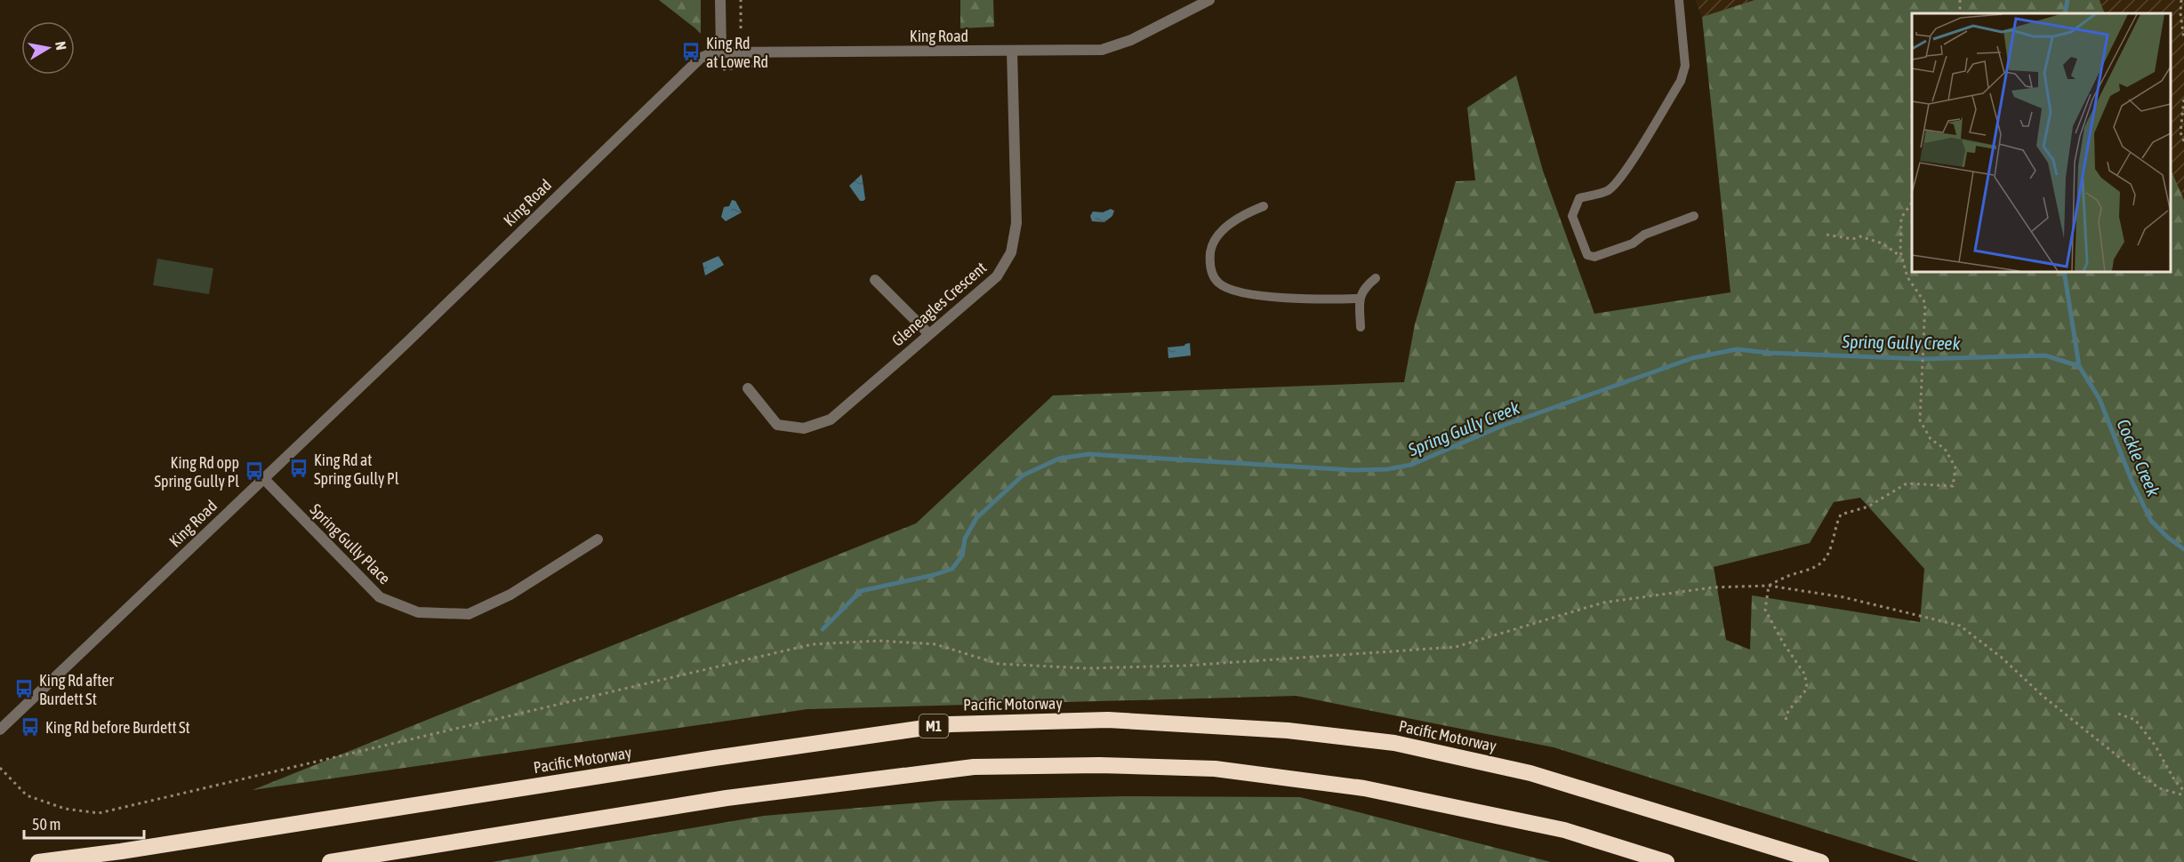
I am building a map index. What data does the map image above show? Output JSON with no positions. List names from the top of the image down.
{
  "streets": {
    "highway": ["Pacific Motorway", "M1"],
    "street": ["King Road", "Gleneagles Crescent", "Spring Gully Place"]
  },
  "crossings": [
    ["King Road", "Gleneagles Crescent"],
    ["King Road", "Spring Gully Place"]
  ],
  "water": ["Spring Gully Creek", "Cockle Creek"],
  "places": {
    "bus stop": [
      "King Rd at Lowe Rd",
      "King Rd at Spring Gully Pl",
      "King Rd opp Spring Gully Pl",
      "King Rd after Burdett St",
      "King Rd before Burdett St"
    ]
  },
  "scale_bar": "50 m",
  "north": "right"
}
